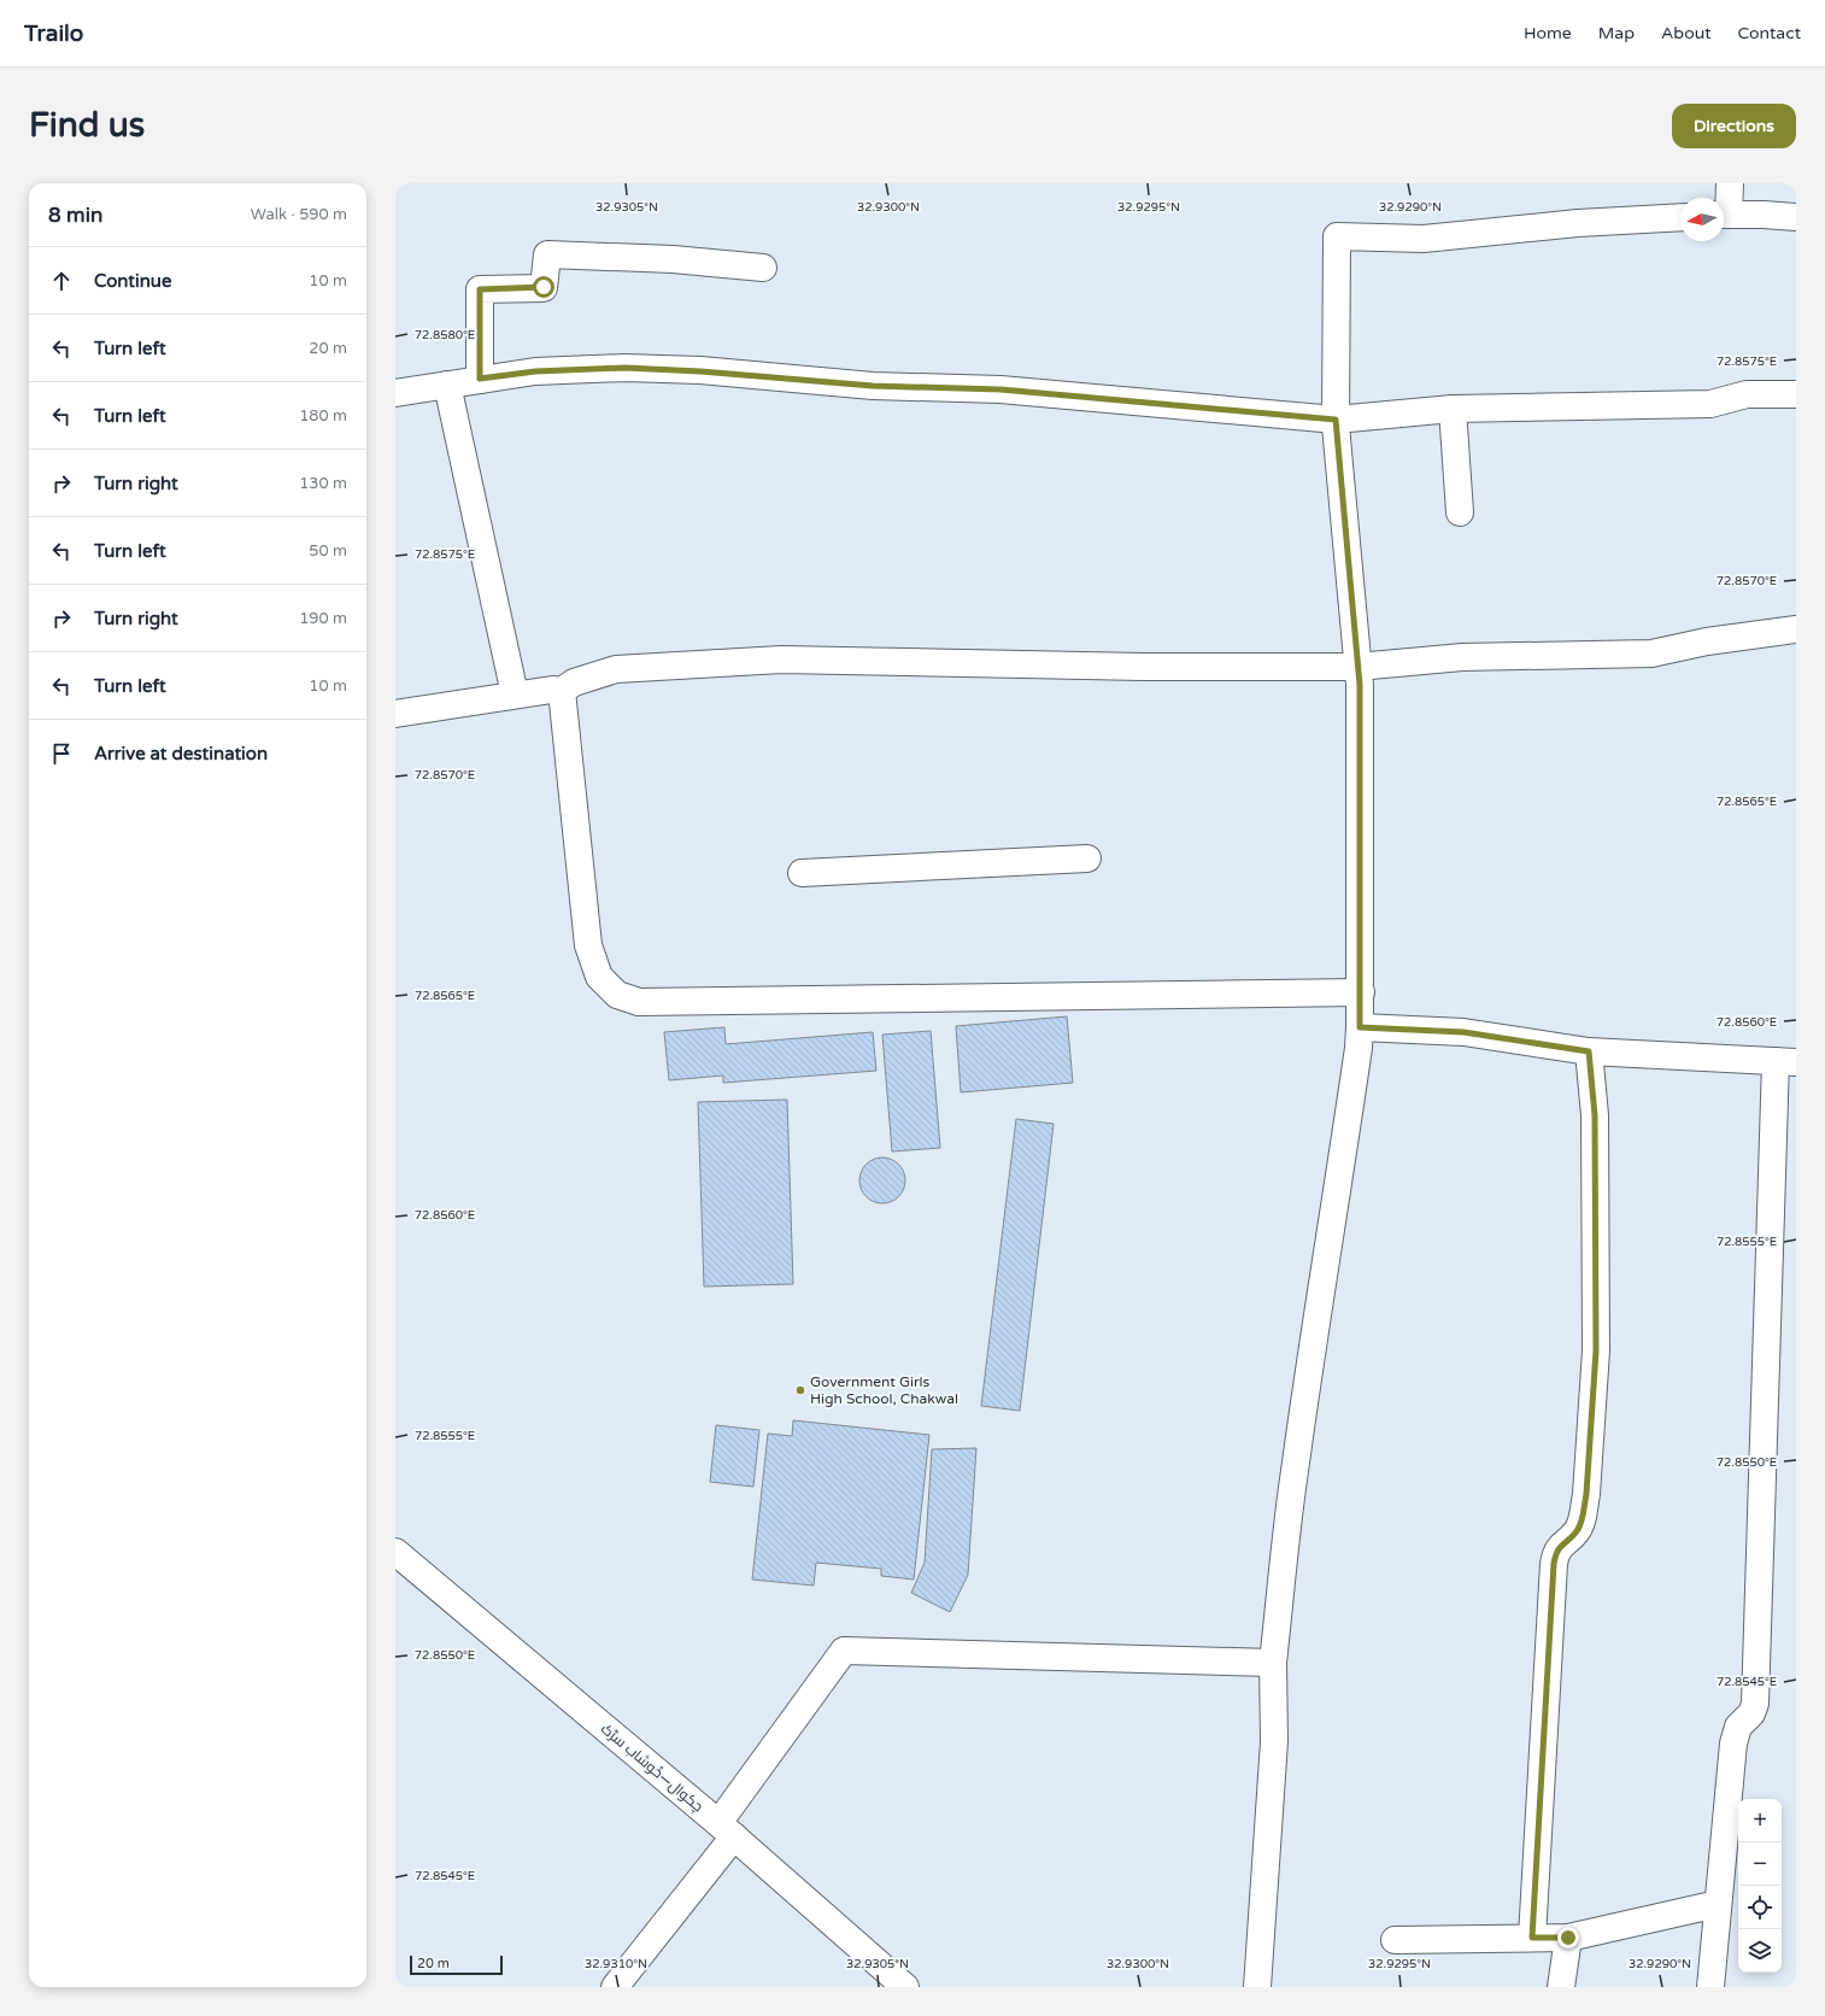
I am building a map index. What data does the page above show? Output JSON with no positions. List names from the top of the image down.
{
  "streets": {
    "main road": ["چکوال—خُوشاب سڑک"]
  },
  "places": ["Government Girls High School, Chakwal"],
  "scale_bar": "20 m",
  "north": "left",
  "page": {
    "header": "Trailo",
    "nav": [
      "Home",
      "Map",
      "About",
      "Contact"
    ],
    "buttons": "Directions",
    "title": "Find us",
    "heading": ["8 min", "Walk · 590 m"],
    "list": [
      ["Continue", "10 m"],
      ["Turn left", "20 m"],
      ["Turn left", "180 m"],
      ["Turn right", "130 m"],
      ["Turn left", "50 m"],
      ["Turn right", "190 m"],
      ["Turn left", "10 m"],
      "Arrive at destination"
    ],
    "map_buttons": ["+", "−"],
    "scale": "20 m"
  },
  "coordinates": [
    "32.9305°N",
    "32.9300°N",
    "32.9295°N",
    "32.9290°N",
    "72.8580°E",
    "72.8575°E",
    "72.8570°E",
    "72.8565°E",
    "72.8560°E",
    "72.8555°E",
    "72.8550°E",
    "72.8545°E",
    "32.9310°N"
  ]
}
